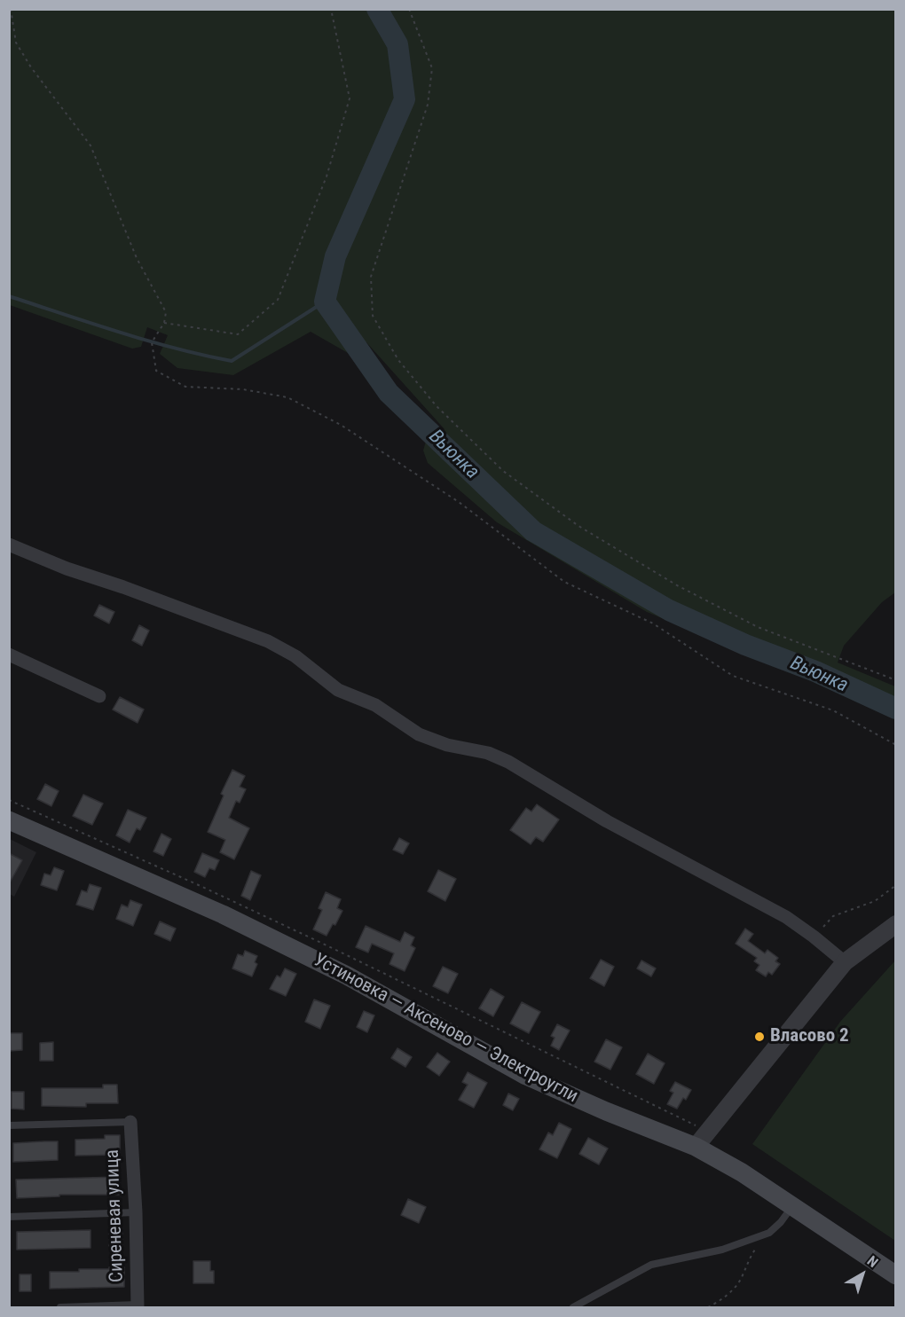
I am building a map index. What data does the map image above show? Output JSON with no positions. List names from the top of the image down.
{
  "streets": {
    "main road": ["Устиновка — Аксеново — Электроугли"],
    "street": ["Сиреневая улица"]
  },
  "water": ["Вьюнка"],
  "places": ["Власово 2"],
  "north": "top right"
}
